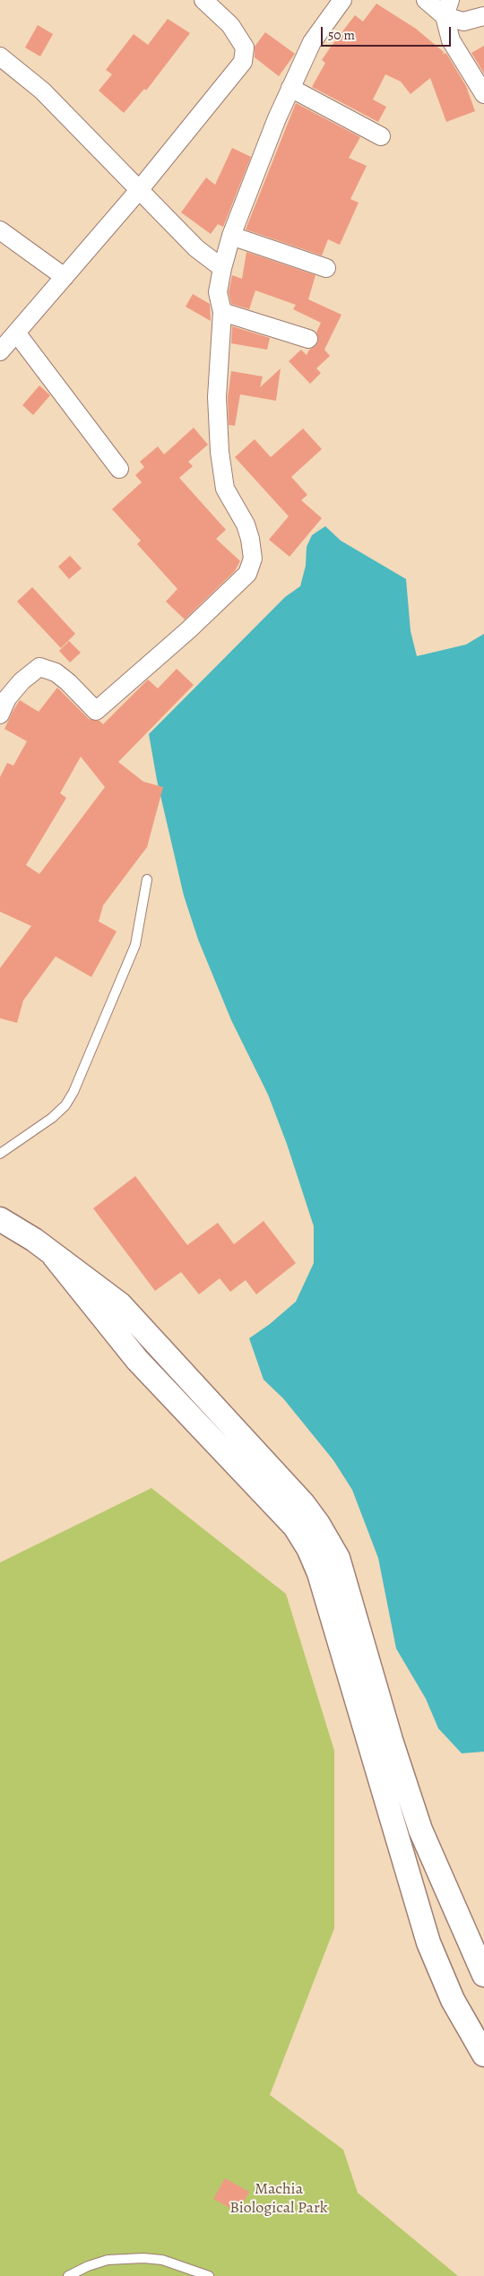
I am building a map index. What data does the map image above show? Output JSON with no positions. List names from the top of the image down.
{
  "parks": ["Machia Biological Park"],
  "scale_bar": "50 m"
}
